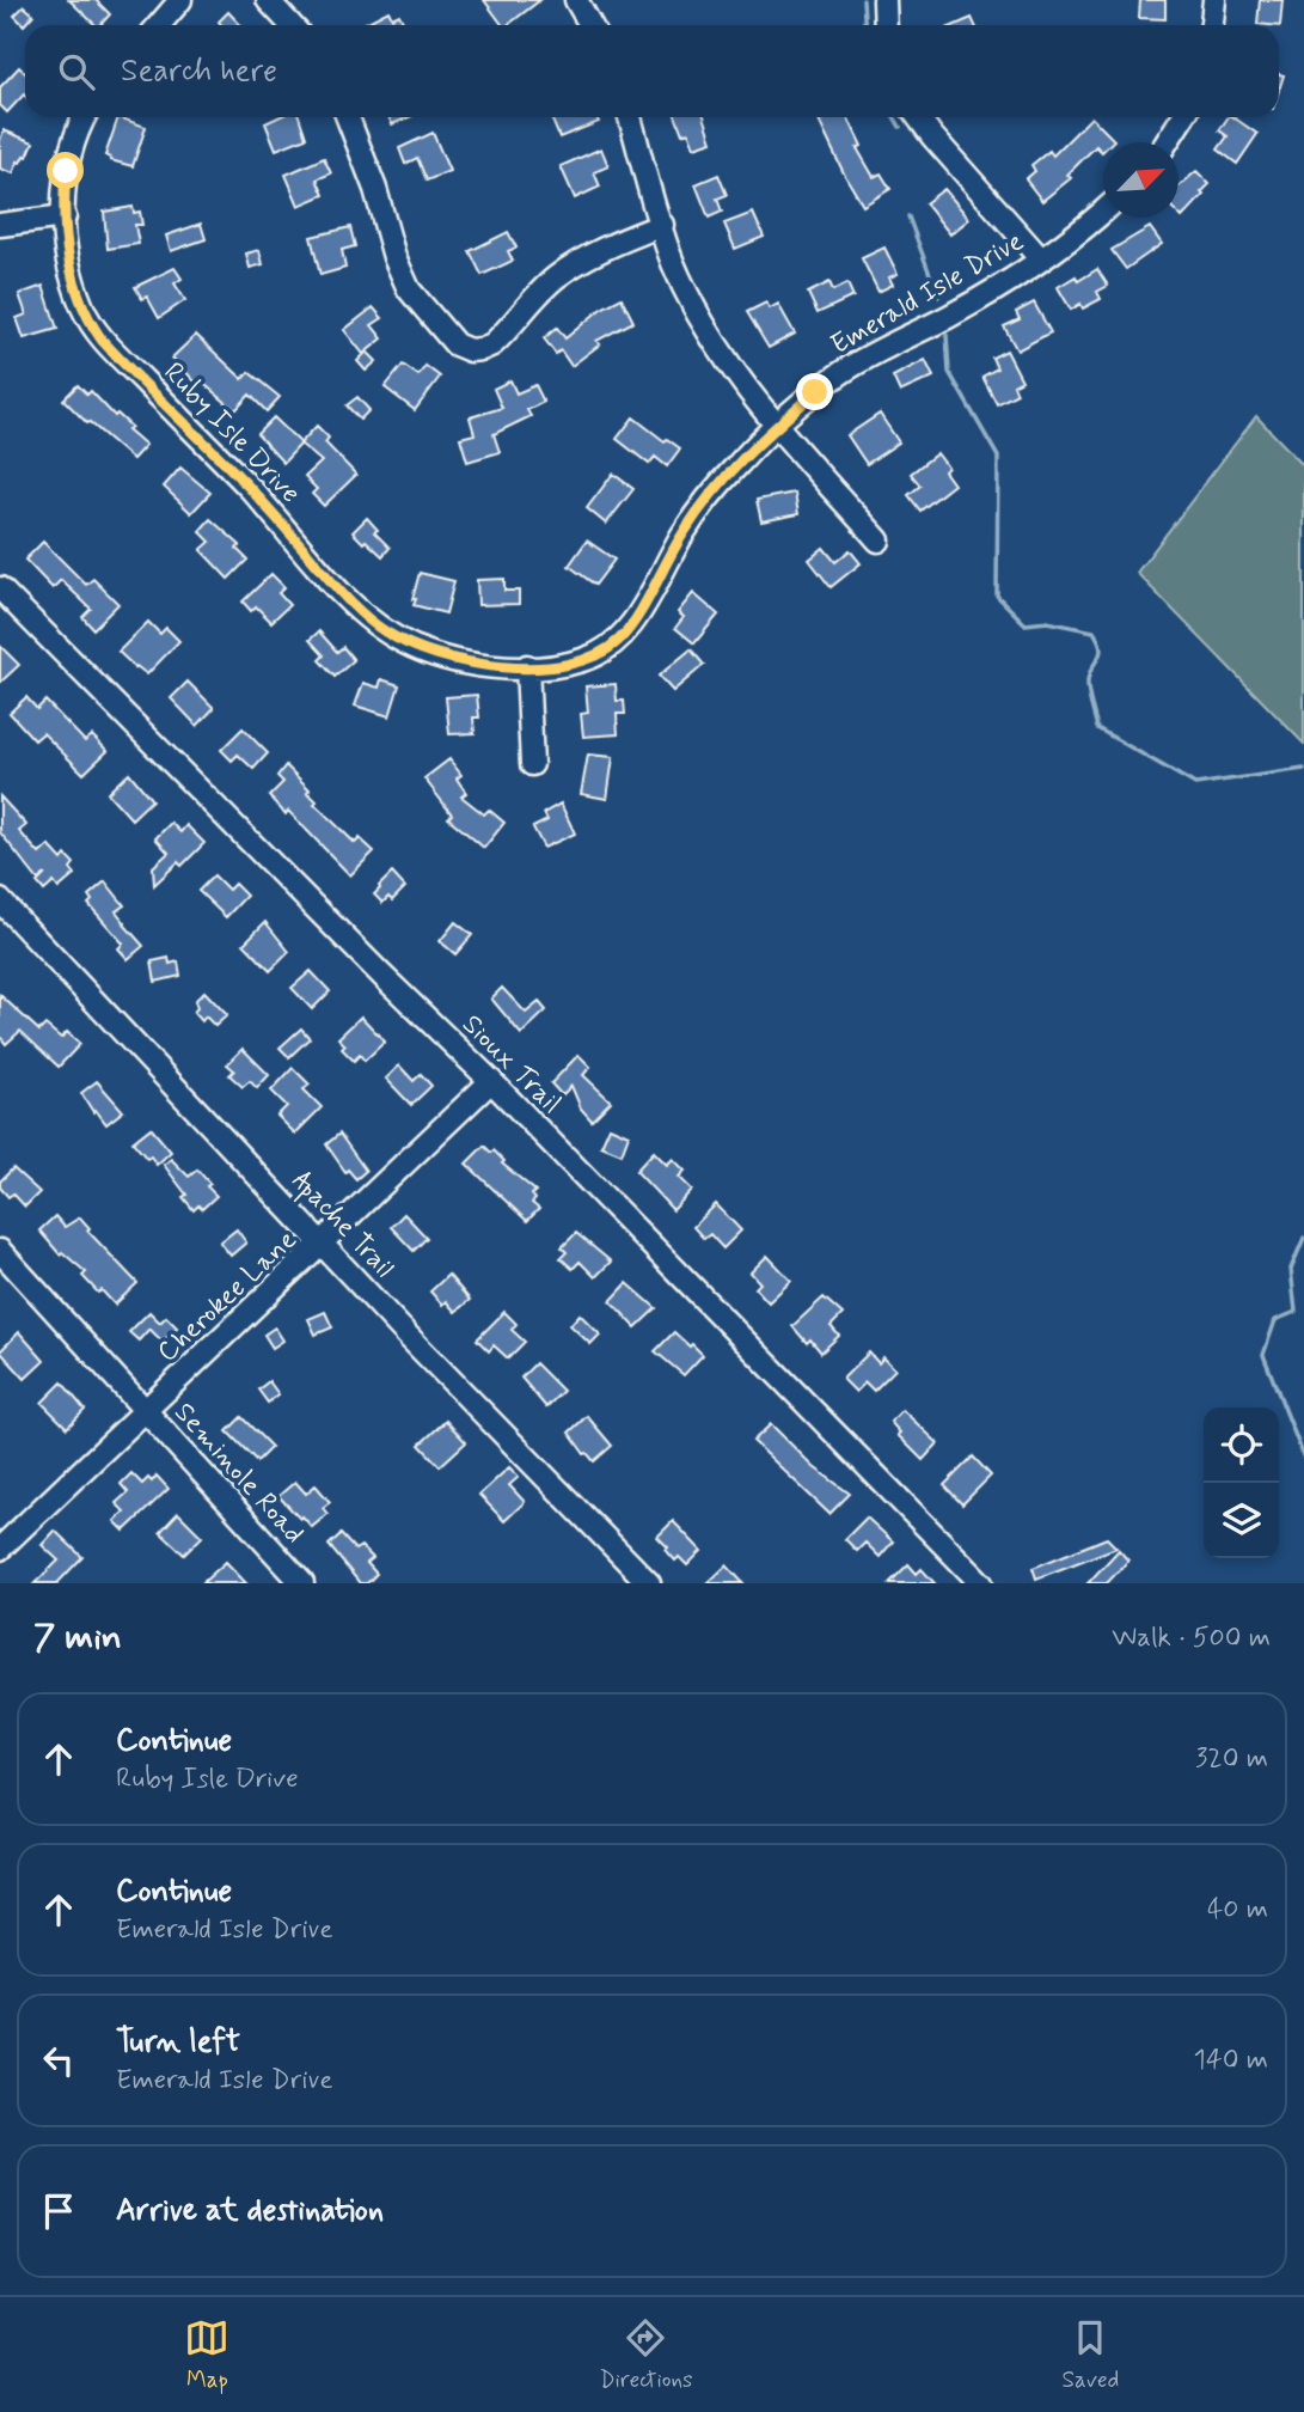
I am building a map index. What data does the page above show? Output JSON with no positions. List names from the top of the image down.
{
  "streets": {
    "street": [
      "Emerald Isle Drive",
      "Ruby Isle Drive",
      "Sioux Trail",
      "Apache Trail",
      "Cherokee Lane",
      "Seminole Road"
    ]
  },
  "crossings": [
    ["Emerald Isle Drive", "Ruby Isle Drive"],
    ["Sioux Trail", "Cherokee Lane"],
    ["Apache Trail", "Cherokee Lane"],
    ["Cherokee Lane", "Seminole Road"]
  ],
  "north": "top right",
  "page": {
    "search": "Search here",
    "heading": ["7 min", "Walk · 500 m"],
    "list": [
      ["Continue", "Ruby Isle Drive", "320 m"],
      ["Continue", "Emerald Isle Drive", "40 m"],
      ["Turn left", "Emerald Isle Drive", "140 m"],
      "Arrive at destination"
    ],
    "nav": ["Map", "Directions", "Saved"]
  }
}
